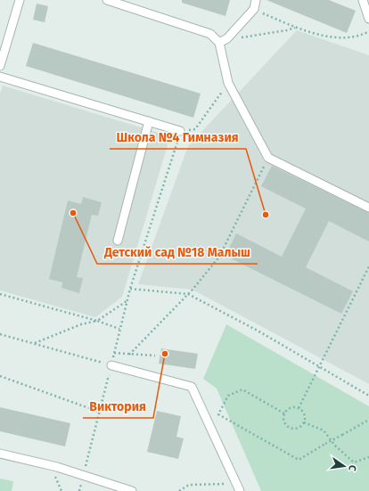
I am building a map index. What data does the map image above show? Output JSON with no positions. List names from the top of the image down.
{
  "places": ["Детский сад №18 Малыш", "Школа №4 Гимназия", "Виктория"],
  "north": "right"
}
